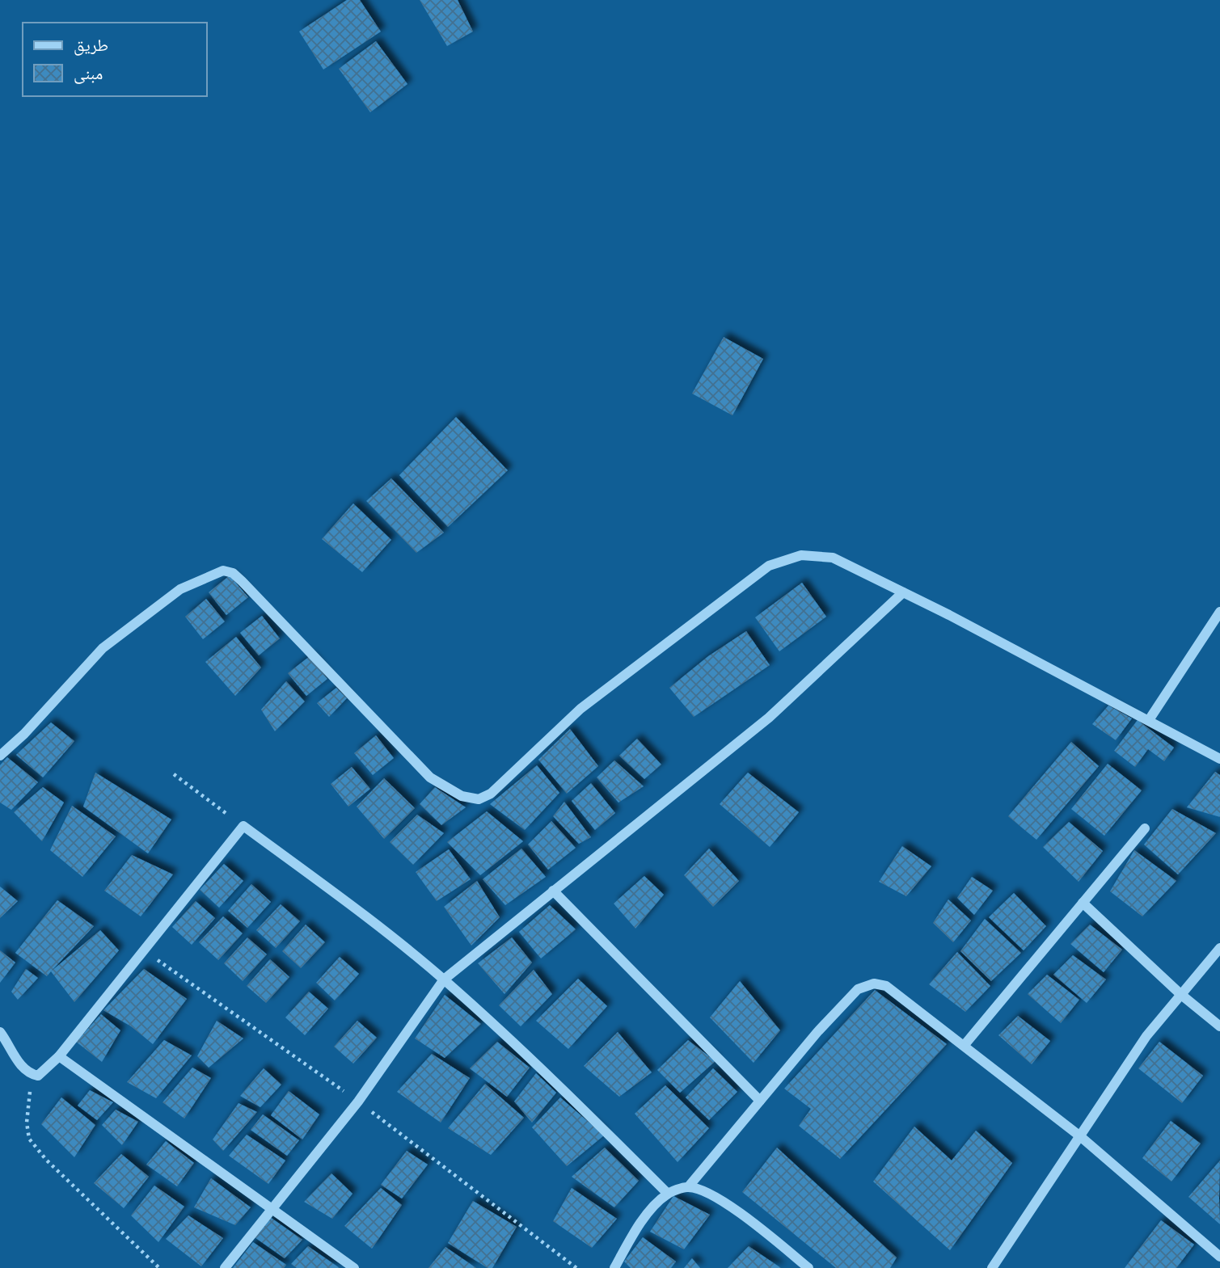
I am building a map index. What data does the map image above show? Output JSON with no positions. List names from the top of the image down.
{
  "legend": ["طريق", "مبنى"]
}
